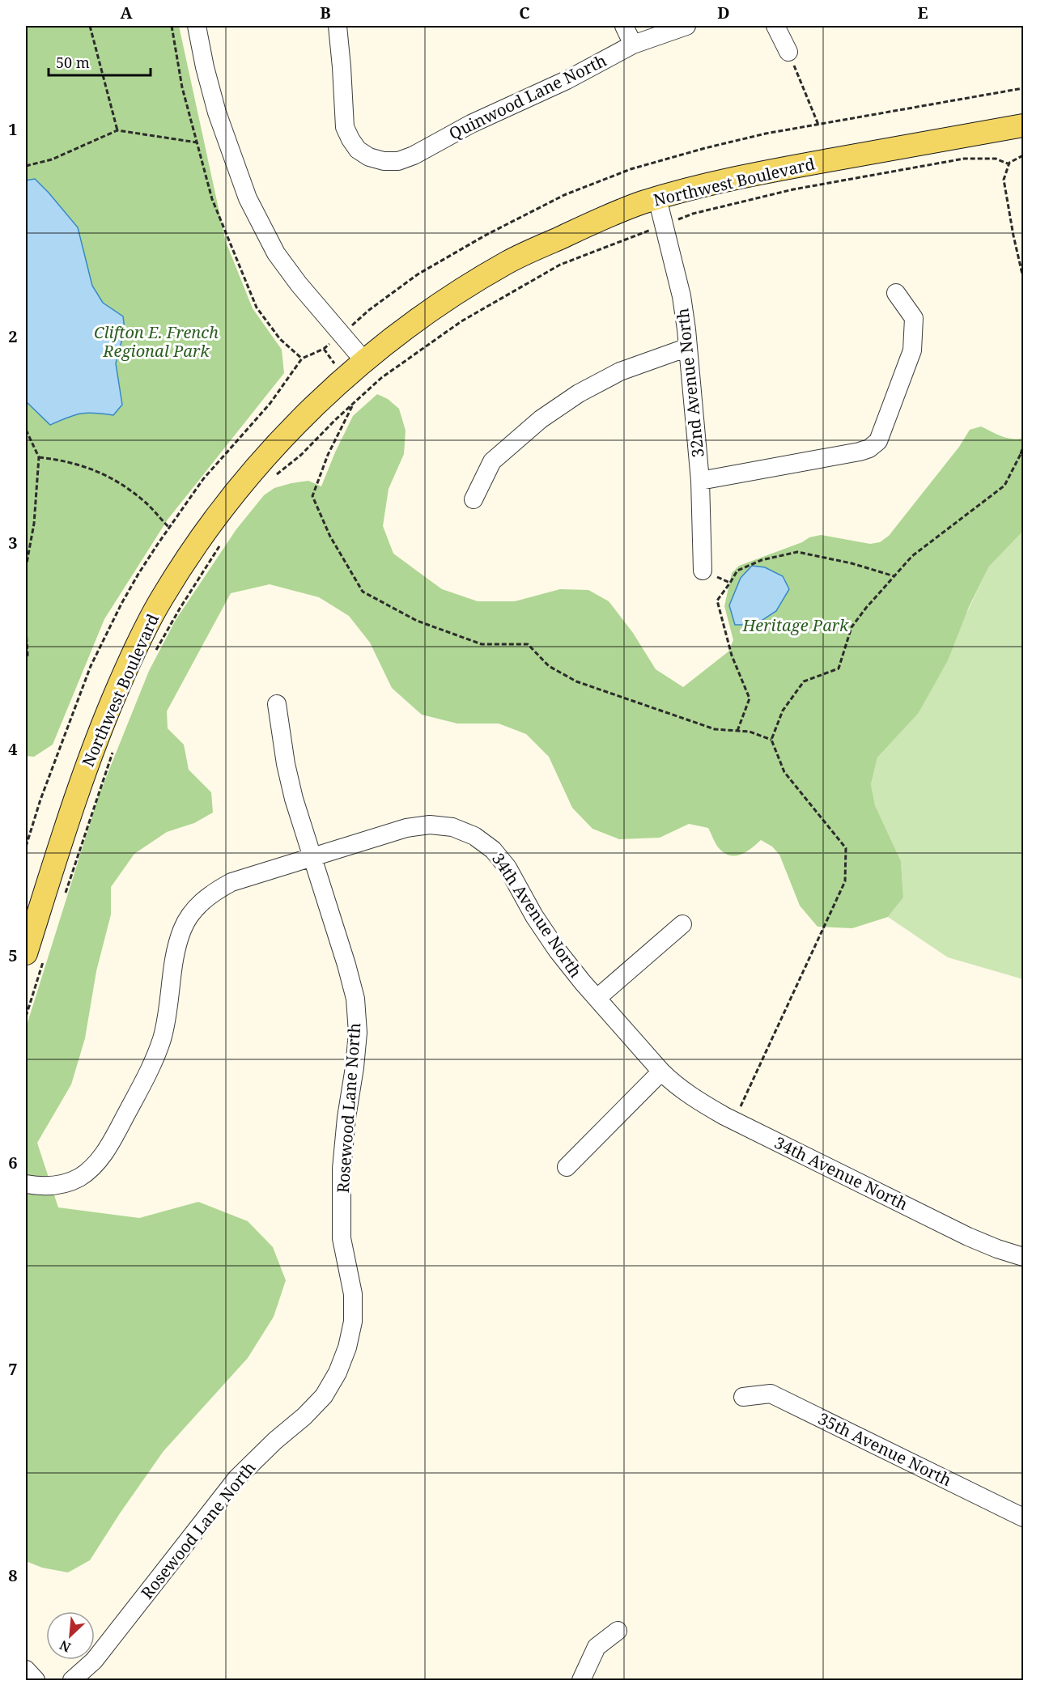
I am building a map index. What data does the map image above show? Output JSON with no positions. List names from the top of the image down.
{
  "streets": {
    "main road": ["Northwest Boulevard"],
    "street": [
      "Quinwood Lane North",
      "32nd Avenue North",
      "34th Avenue North",
      "Rosewood Lane North",
      "35th Avenue North"
    ]
  },
  "crossings": [
    ["Northwest Boulevard", "32nd Avenue North"],
    ["34th Avenue North", "Rosewood Lane North"]
  ],
  "parks": ["Clifton E. French Regional Park", "Heritage Park"],
  "scale_bar": "50 m",
  "north": "bottom left",
  "grid": {
    "columns": [
      "A",
      "B",
      "C",
      "D",
      "E"
    ],
    "rows": [
      "1",
      "2",
      "3",
      "4",
      "5",
      "6",
      "7",
      "8"
    ]
  }
}
